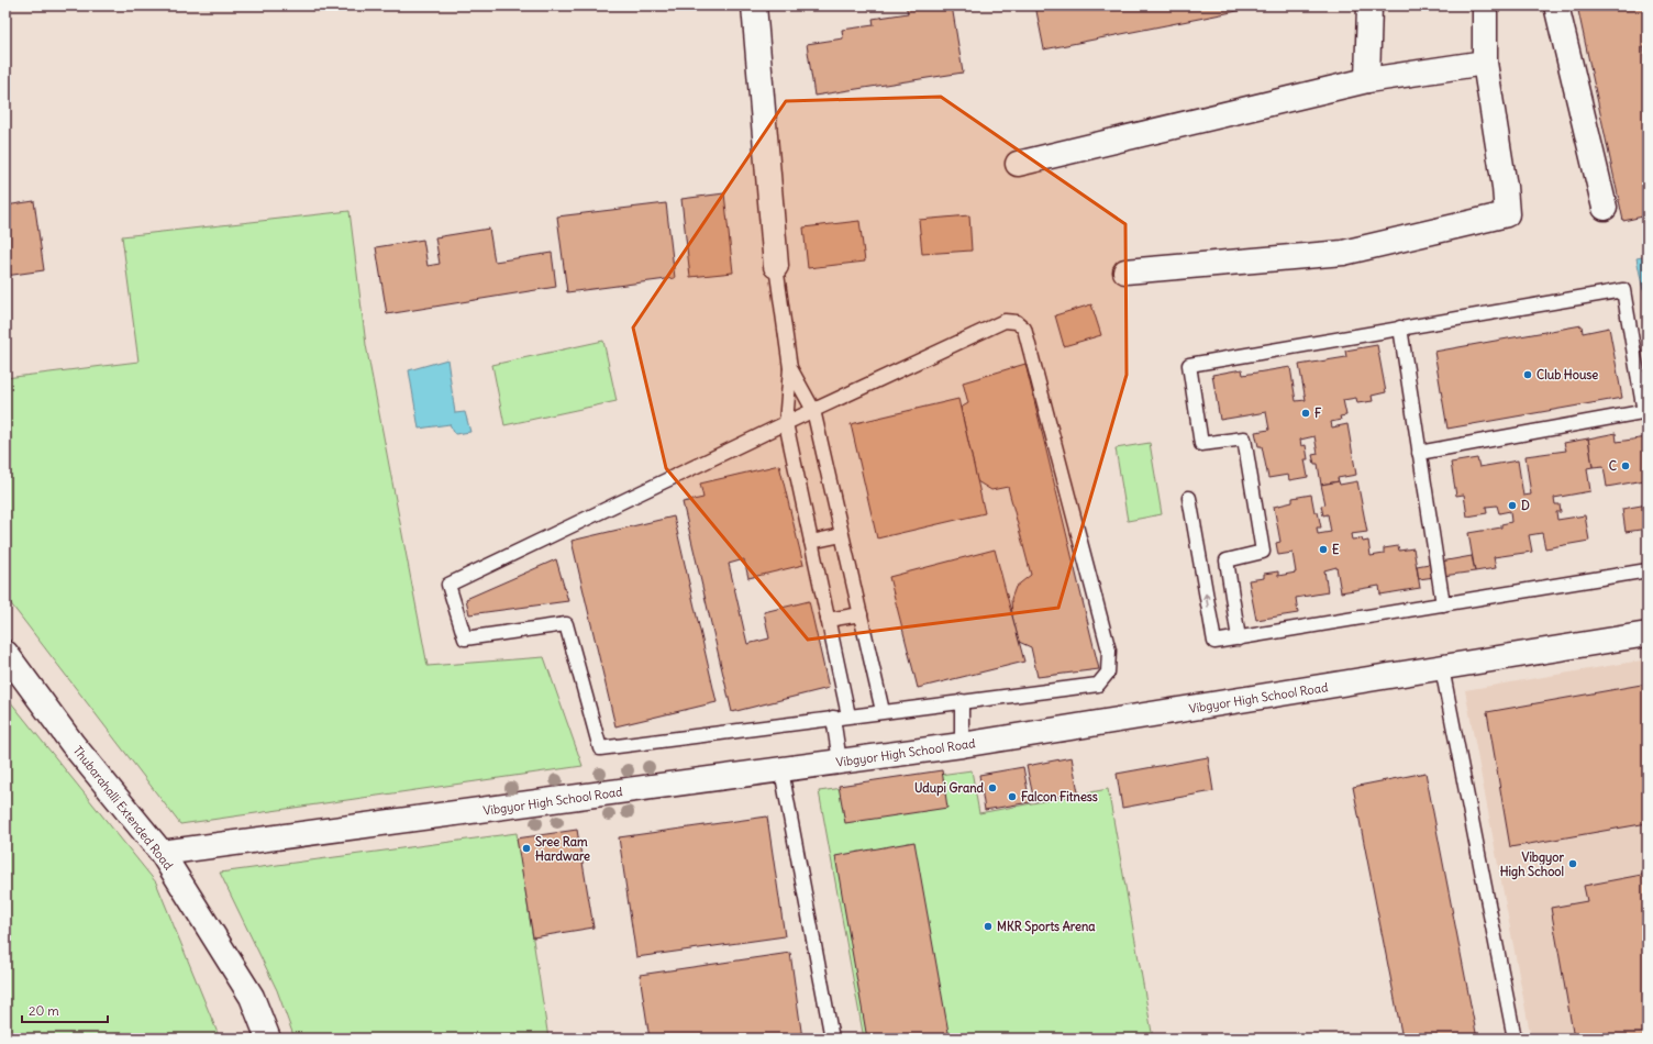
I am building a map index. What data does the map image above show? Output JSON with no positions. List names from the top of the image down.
{
  "streets": {
    "street": ["Vibgyor High School Road", "Thubarahalli Extended Road"]
  },
  "crossings": [
    ["Vibgyor High School Road", "Thubarahalli Extended Road"]
  ],
  "places": [
    "Club House",
    "F",
    "C",
    "D",
    "E",
    "Udupi Grand",
    "Falcon Fitness",
    "Sree Ram Hardware",
    "Vibgyor High School",
    "MKR Sports Arena"
  ],
  "scale_bar": "20 m"
}
